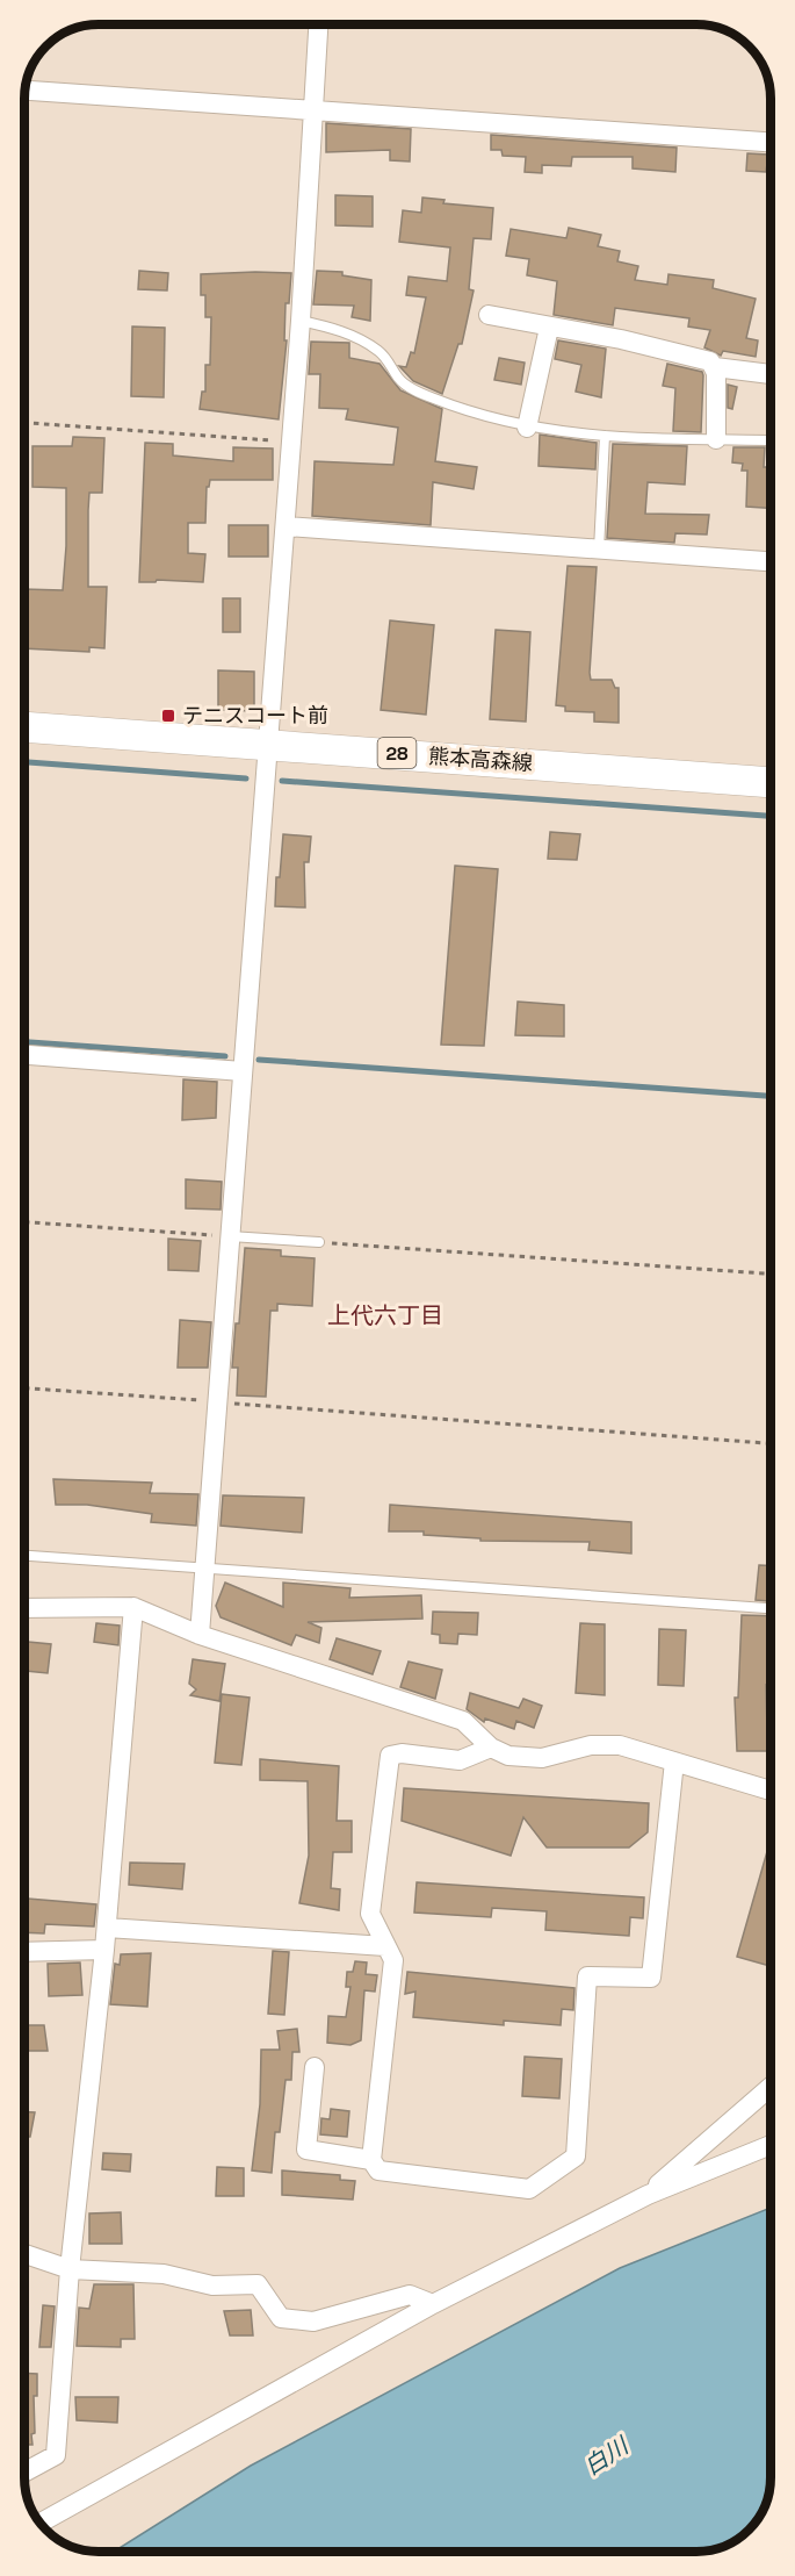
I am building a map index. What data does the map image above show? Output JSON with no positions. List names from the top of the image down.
{
  "streets": {
    "main road": ["28", "熊本高森線"]
  },
  "districts": ["上代六丁目"],
  "water": ["白川"],
  "places": {
    "transit": ["テニスコート前"]
  }
}
